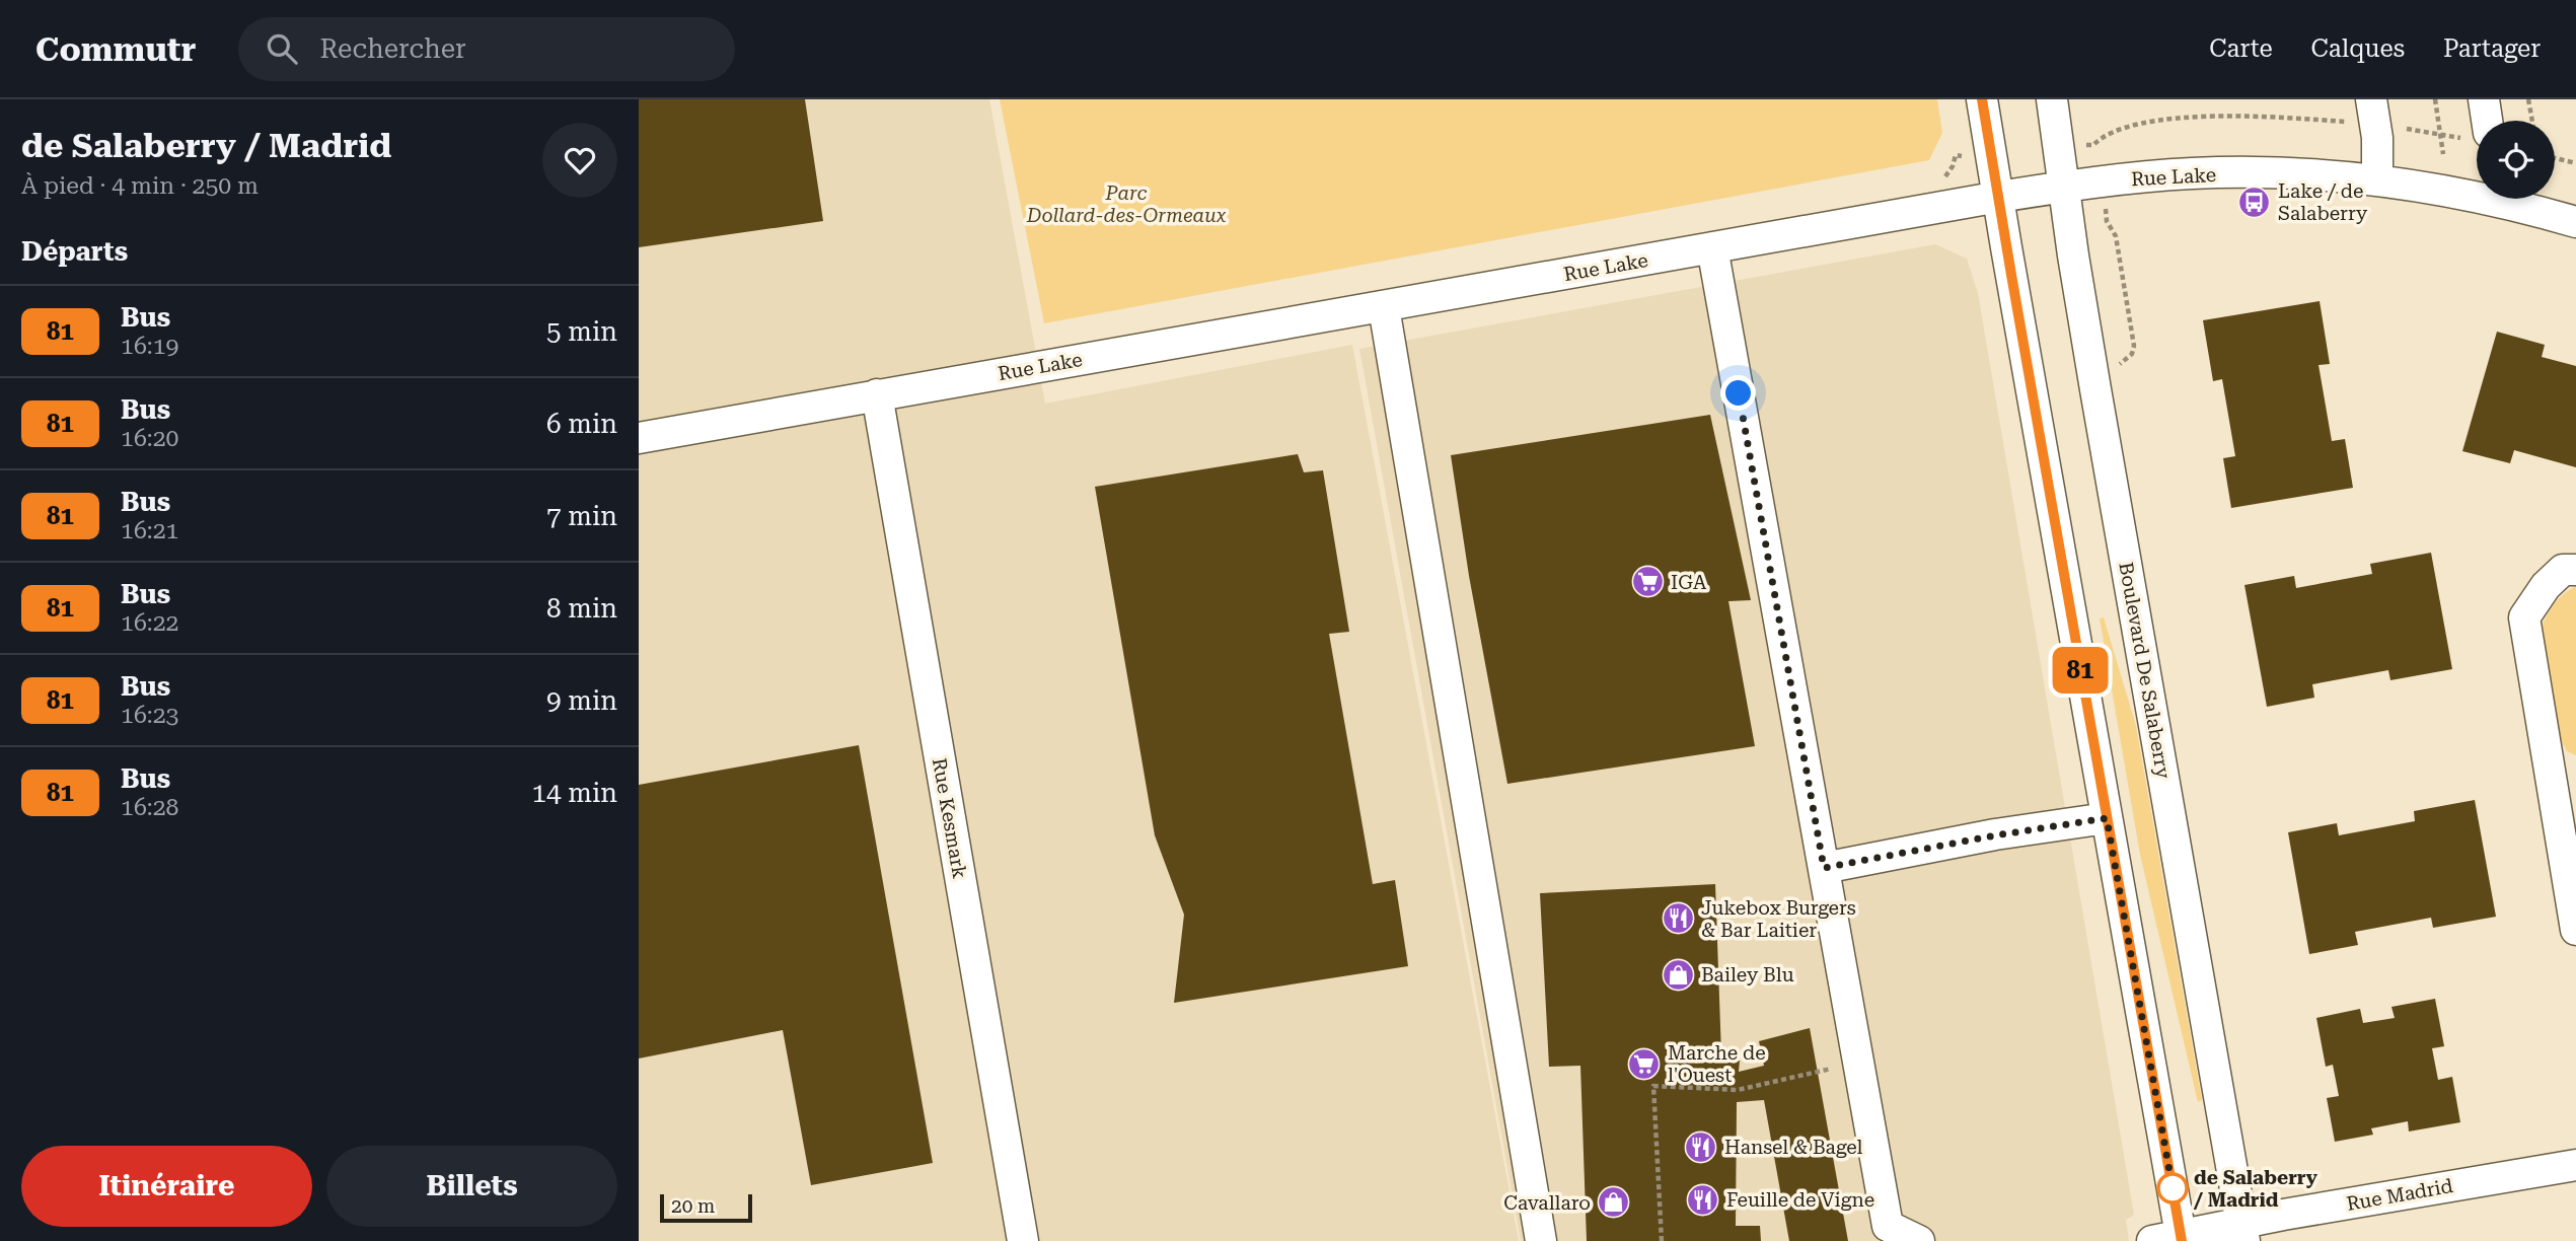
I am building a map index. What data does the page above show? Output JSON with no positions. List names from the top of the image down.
{
  "streets": {
    "street": [
      "Rue Lake",
      "Boulevard De Salaberry",
      "Rue Kesmark",
      "Rue Madrid"
    ]
  },
  "crossings": [
    ["Rue Lake", "Boulevard De Salaberry"],
    ["Rue Lake", "Rue Kesmark"],
    ["Boulevard De Salaberry", "Rue Madrid"]
  ],
  "parks": ["Parc Dollard-des-Ormeaux"],
  "places": {
    "bus stop": ["Lake / de Salaberry"],
    "supermarket": ["IGA", "Marche de l'Ouest"],
    "restaurant": ["Jukebox Burgers & Bar Laitier", "Hansel & Bagel", "Feuille de Vigne"],
    "shop": ["Bailey Blu", "Cavallaro"],
    "other": ["de Salaberry / Madrid"]
  },
  "lines": ["bus line 81"],
  "scale_bar": "20 m",
  "page": {
    "header": "Commutr",
    "search": "Rechercher",
    "nav": ["Carte", "Calques", "Partager"],
    "heading": [
      ["de Salaberry / Madrid", "À pied · 4 min · 250 m"],
      "Départs"
    ],
    "on_map": "81",
    "list": [
      {
        "mark": "81",
        "name": "Bus",
        "note": "16:19",
        "value": "5 min"
      },
      {
        "mark": "81",
        "name": "Bus",
        "note": "16:20",
        "value": "6 min"
      },
      {
        "mark": "81",
        "name": "Bus",
        "note": "16:21",
        "value": "7 min"
      },
      {
        "mark": "81",
        "name": "Bus",
        "note": "16:22",
        "value": "8 min"
      },
      {
        "mark": "81",
        "name": "Bus",
        "note": "16:23",
        "value": "9 min"
      },
      {
        "mark": "81",
        "name": "Bus",
        "note": "16:28",
        "value": "14 min"
      }
    ],
    "buttons": ["Itinéraire", "Billets"],
    "scale": "20 m"
  }
}
